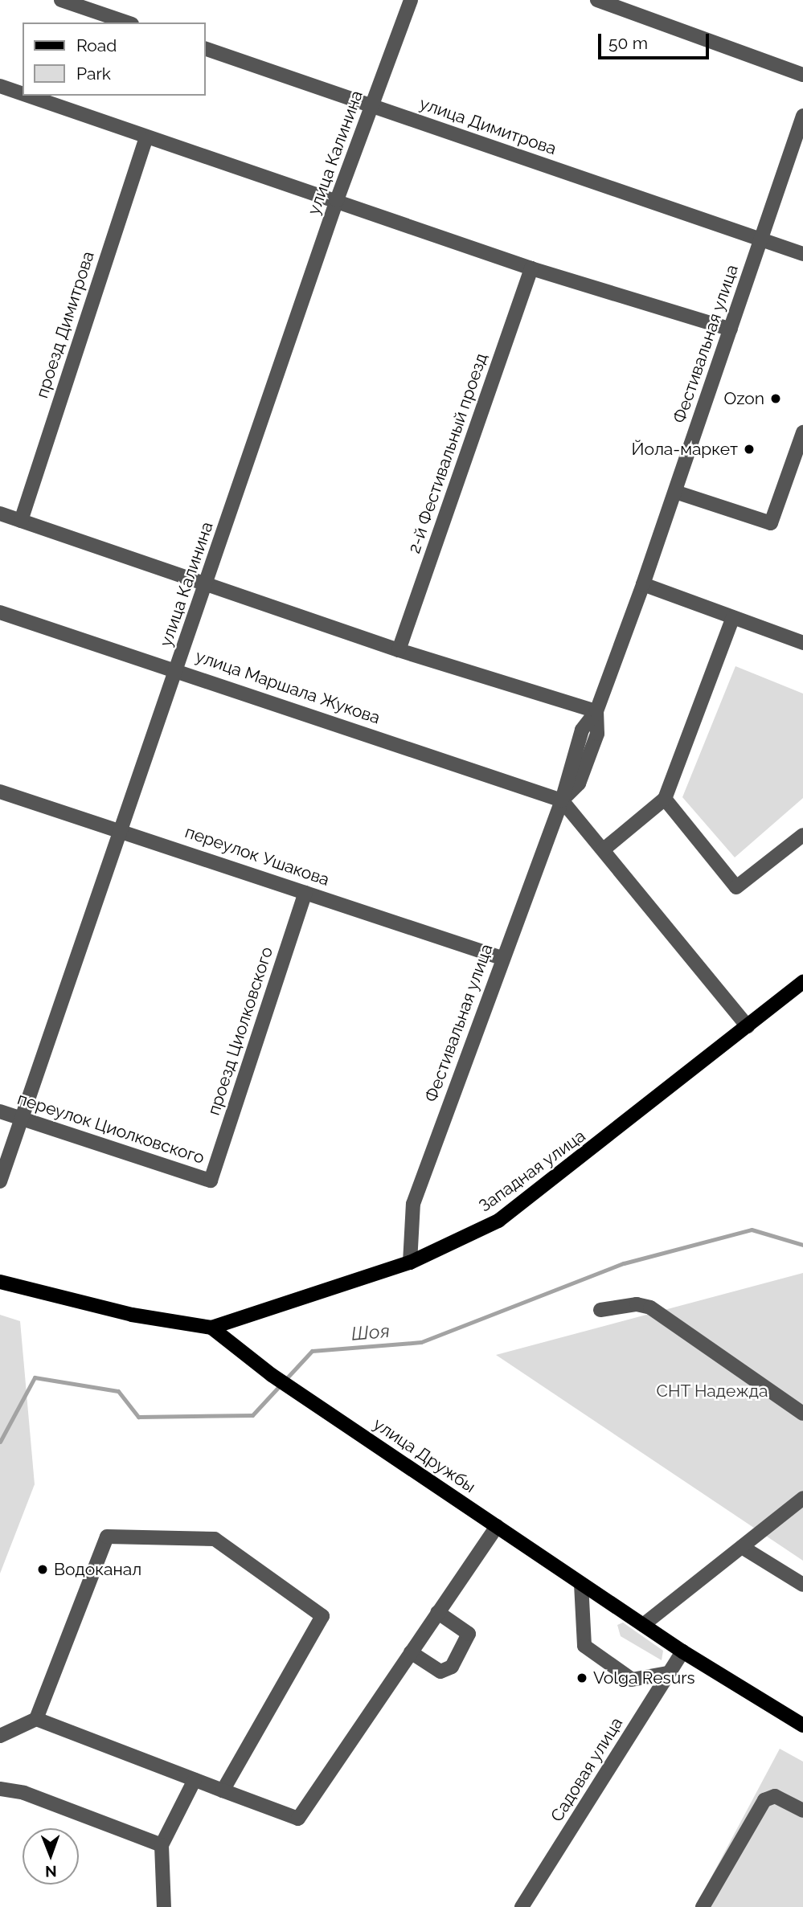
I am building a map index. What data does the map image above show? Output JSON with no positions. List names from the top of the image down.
{
  "streets": {
    "main road": ["Западная улица", "улица Дружбы"],
    "street": [
      "улица Димитрова",
      "улица Калинина",
      "проезд Димитрова",
      "Фестивальная улица",
      "2-й Фестивальный проезд",
      "улица Маршала Жукова",
      "переулок Ушакова",
      "проезд Циолковского",
      "переулок Циолковского",
      "Садовая улица"
    ]
  },
  "crossings": [
    ["улица Димитрова", "улица Калинина"],
    ["улица Димитрова", "Фестивальная улица"],
    ["улица Калинина", "улица Маршала Жукова"],
    ["улица Калинина", "переулок Ушакова"],
    ["улица Калинина", "переулок Циолковского"],
    ["Фестивальная улица", "улица Маршала Жукова"],
    ["Фестивальная улица", "переулок Ушакова"],
    ["Фестивальная улица", "Западная улица"],
    ["переулок Ушакова", "проезд Циолковского"],
    ["проезд Циолковского", "переулок Циолковского"],
    ["Западная улица", "улица Дружбы"],
    ["улица Дружбы", "Садовая улица"]
  ],
  "water": ["Шоя"],
  "parks": ["СНТ Надежда"],
  "places": [
    "Ozon",
    "Йола-маркет",
    "Водоканал",
    "Volga Resurs"
  ],
  "legend": ["Road", "Park"],
  "scale_bar": "50 m",
  "north": "bottom"
}
